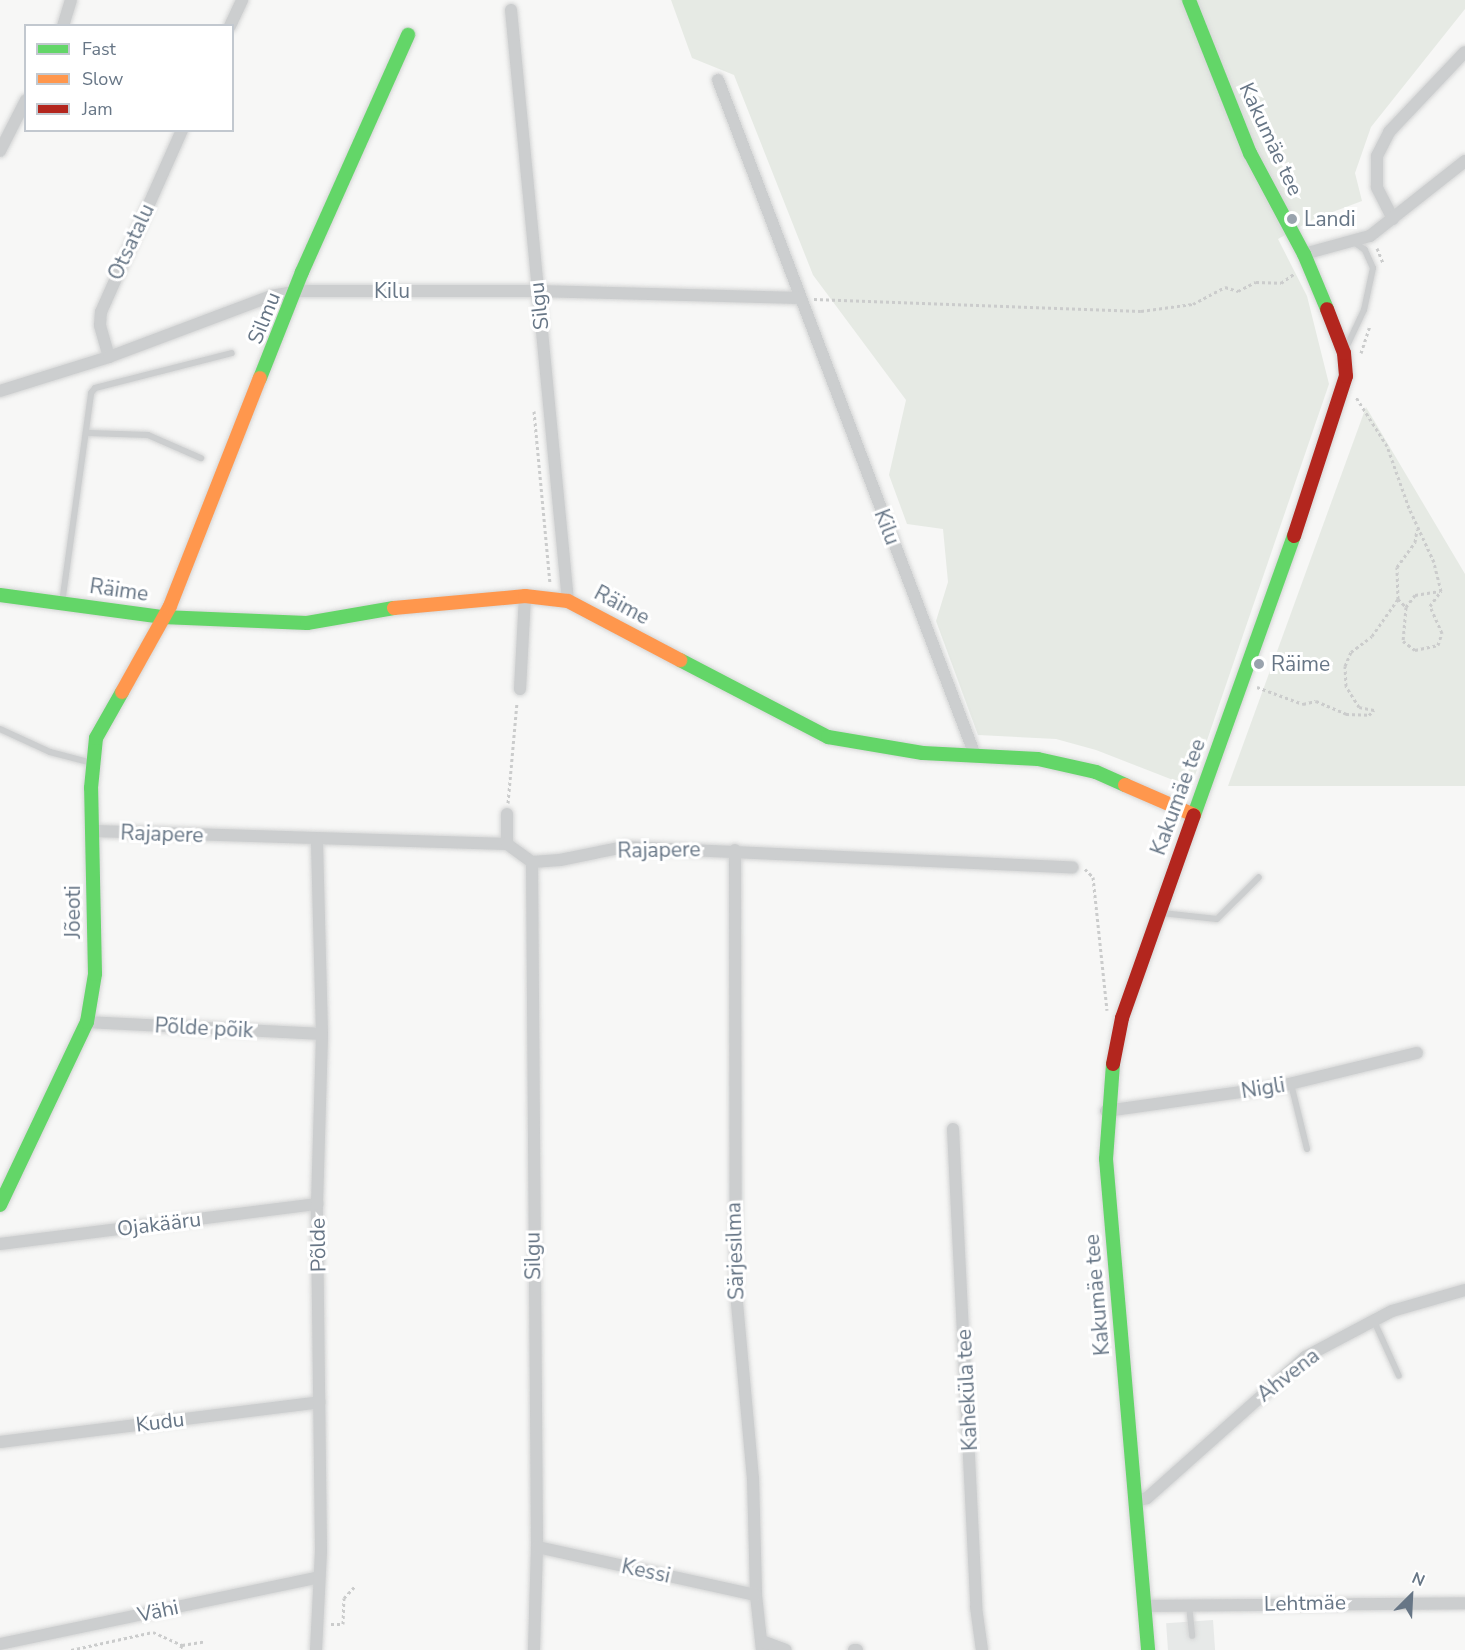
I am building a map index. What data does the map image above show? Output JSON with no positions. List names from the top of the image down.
{
  "streets": {
    "street": [
      "Kakumäe tee",
      "Otsatalu",
      "Kilu",
      "Silgu",
      "Silmu",
      "Räime",
      "Rajapere",
      "Jõeoti",
      "Põlde põik",
      "Nigli",
      "Ojakääru",
      "Põlde",
      "Särjesilma",
      "Ahvena",
      "Kaheküla tee",
      "Kudu",
      "Kessi",
      "Lehtmäe",
      "Vähi"
    ]
  },
  "crossings": [
    ["Kakumäe tee", "Räime"],
    ["Kakumäe tee", "Nigli"],
    ["Kakumäe tee", "Ahvena"],
    ["Kakumäe tee", "Lehtmäe"],
    ["Otsatalu", "Kilu"],
    ["Kilu", "Silgu"],
    ["Kilu", "Silmu"],
    ["Kilu", "Räime"],
    ["Silgu", "Räime"],
    ["Silgu", "Rajapere"],
    ["Silgu", "Kessi"],
    ["Silmu", "Räime"],
    ["Silmu", "Jõeoti"],
    ["Räime", "Jõeoti"],
    ["Rajapere", "Jõeoti"],
    ["Rajapere", "Põlde"],
    ["Rajapere", "Särjesilma"],
    ["Jõeoti", "Põlde põik"],
    ["Põlde põik", "Põlde"],
    ["Ojakääru", "Põlde"],
    ["Põlde", "Kudu"],
    ["Põlde", "Vähi"],
    ["Särjesilma", "Kessi"]
  ],
  "places": ["Landi", "Räime"],
  "legend": ["Fast", "Slow", "Jam"],
  "north": "top right"
}
